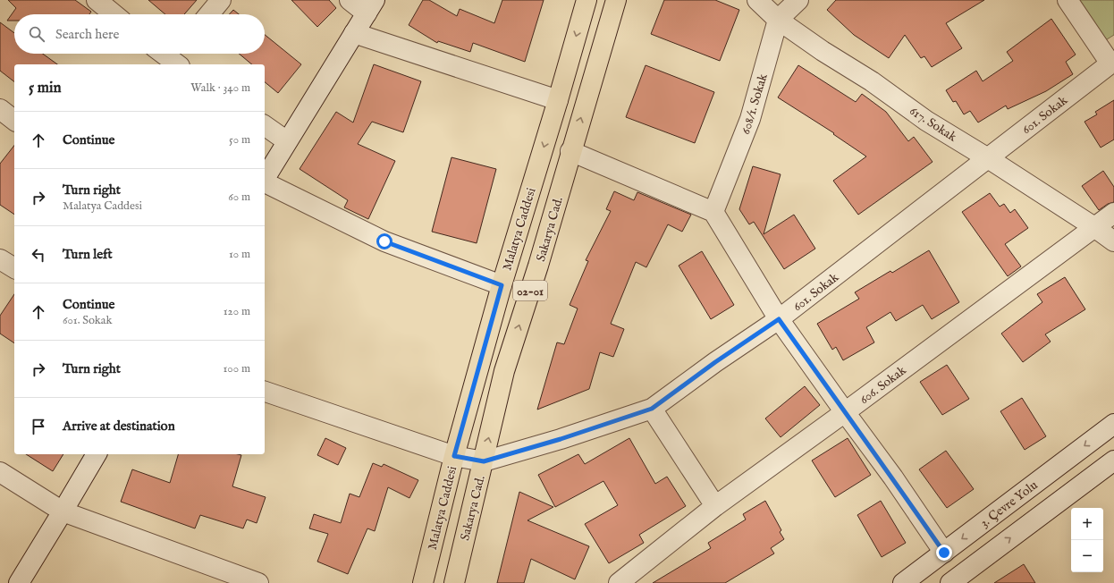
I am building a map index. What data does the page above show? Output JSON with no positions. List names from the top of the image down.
{
  "streets": {
    "main road": ["Malatya Caddesi", "Sakarya Cad.", "02-01"],
    "street": [
      "608/1. Sokak",
      "601. Sokak",
      "617. Sokak",
      "606. Sokak",
      "3. Çevre Yolu"
    ]
  },
  "crossings": [
    ["608/1. Sokak", "617. Sokak"],
    ["601. Sokak", "617. Sokak"],
    ["601. Sokak", "Sakarya Cad."],
    ["617. Sokak", "606. Sokak"]
  ],
  "one_way": ["Malatya Caddesi", "Sakarya Cad."],
  "page": {
    "search": "Search here",
    "heading": ["5 min", "Walk · 340 m"],
    "list": [
      ["Continue", "50 m"],
      ["Turn right", "Malatya Caddesi", "60 m"],
      ["Turn left", "10 m"],
      ["Continue", "601. Sokak", "120 m"],
      ["Turn right", "100 m"],
      "Arrive at destination"
    ],
    "map_buttons": ["+", "−"]
  }
}
